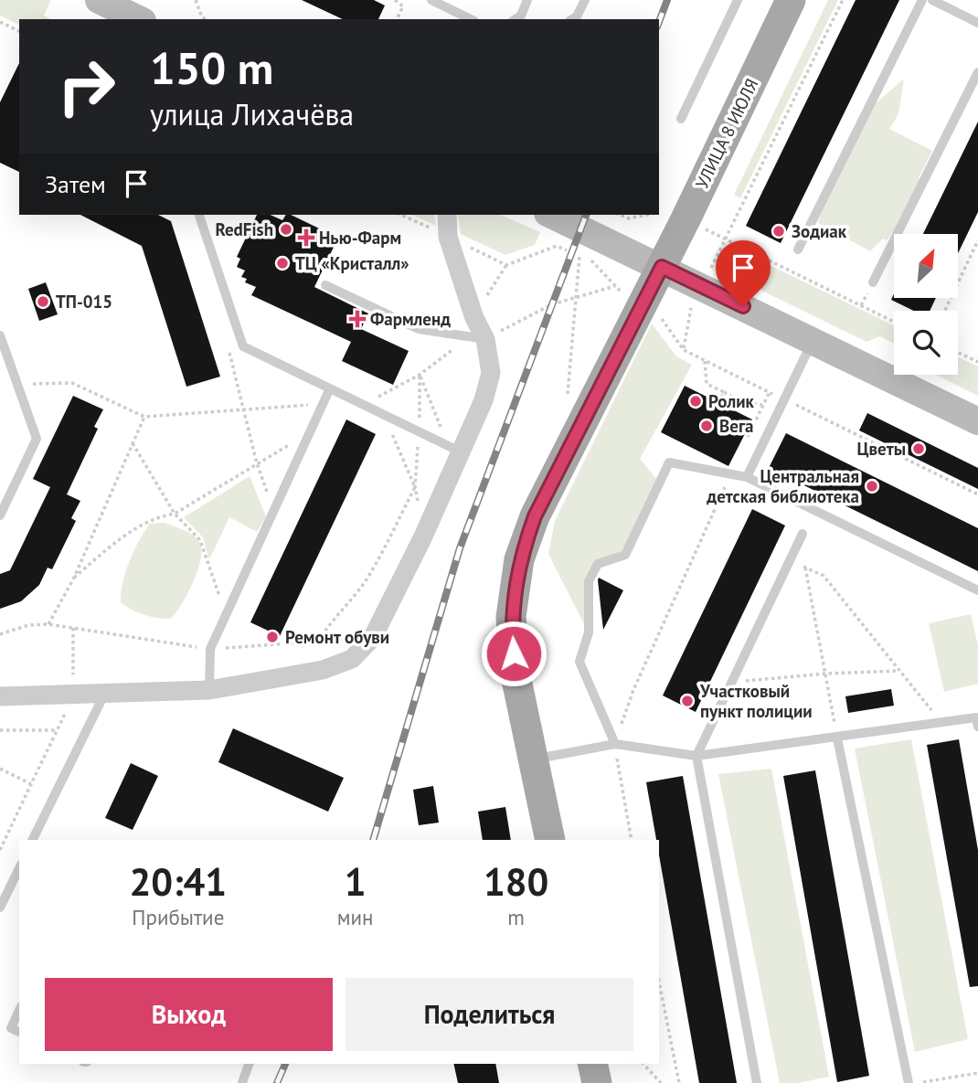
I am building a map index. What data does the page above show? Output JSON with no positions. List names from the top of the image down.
{
  "streets": {
    "main road": ["УЛИЦА 8 ИЮЛЯ"]
  },
  "places": {
    "other": [
      "RedFish",
      "Зодиак",
      "ТЦ «Кристалл»",
      "ТП-015",
      "Ролик",
      "Вега",
      "Цветы",
      "Центральная детская библиотека",
      "Ремонт обуви",
      "Участковый пункт полиции"
    ],
    "health": ["Нью-Фарм", "Фармленд"]
  },
  "north": "top right",
  "page": {
    "turn": ["150 m", "улица Лихачёва"],
    "then": "Затем",
    "eta": [
      "20:41",
      "Прибытие",
      "1",
      "мин",
      "180",
      "m"
    ],
    "buttons": ["Выход", "Поделиться"]
  }
}
